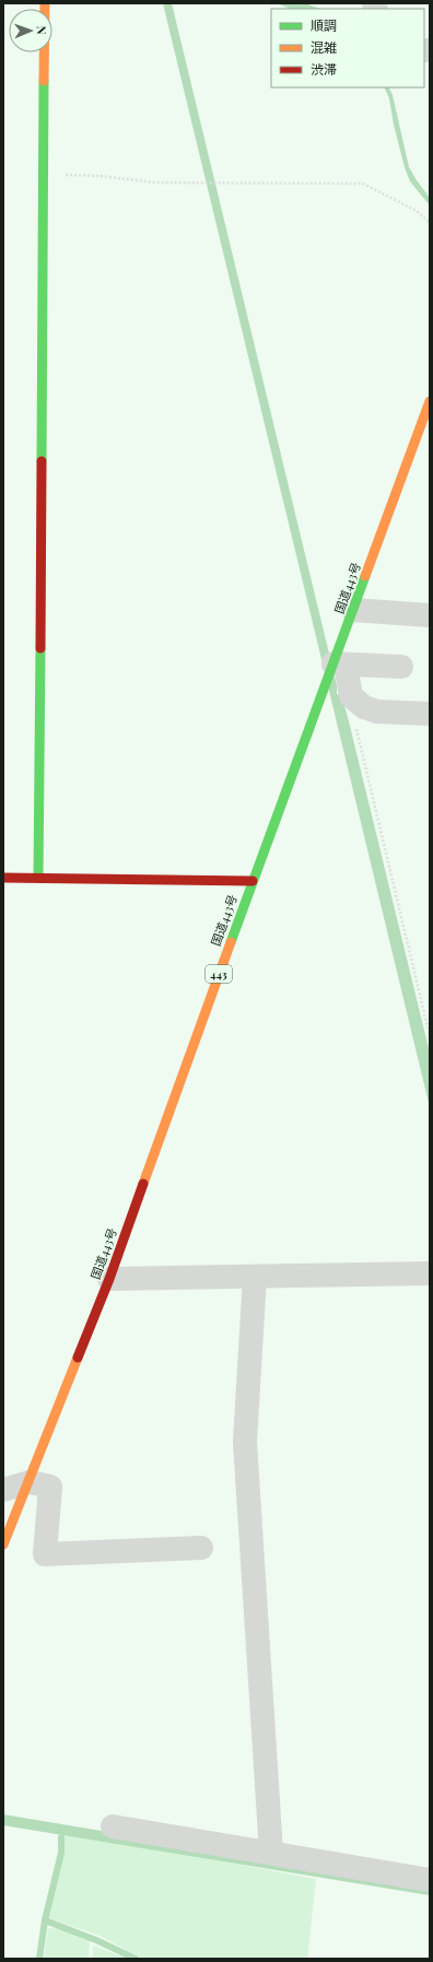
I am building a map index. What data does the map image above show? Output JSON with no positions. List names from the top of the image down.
{
  "streets": {
    "main road": ["国道443号", "443"]
  },
  "legend": ["順調", "混雑", "渋滞"],
  "north": "right"
}
